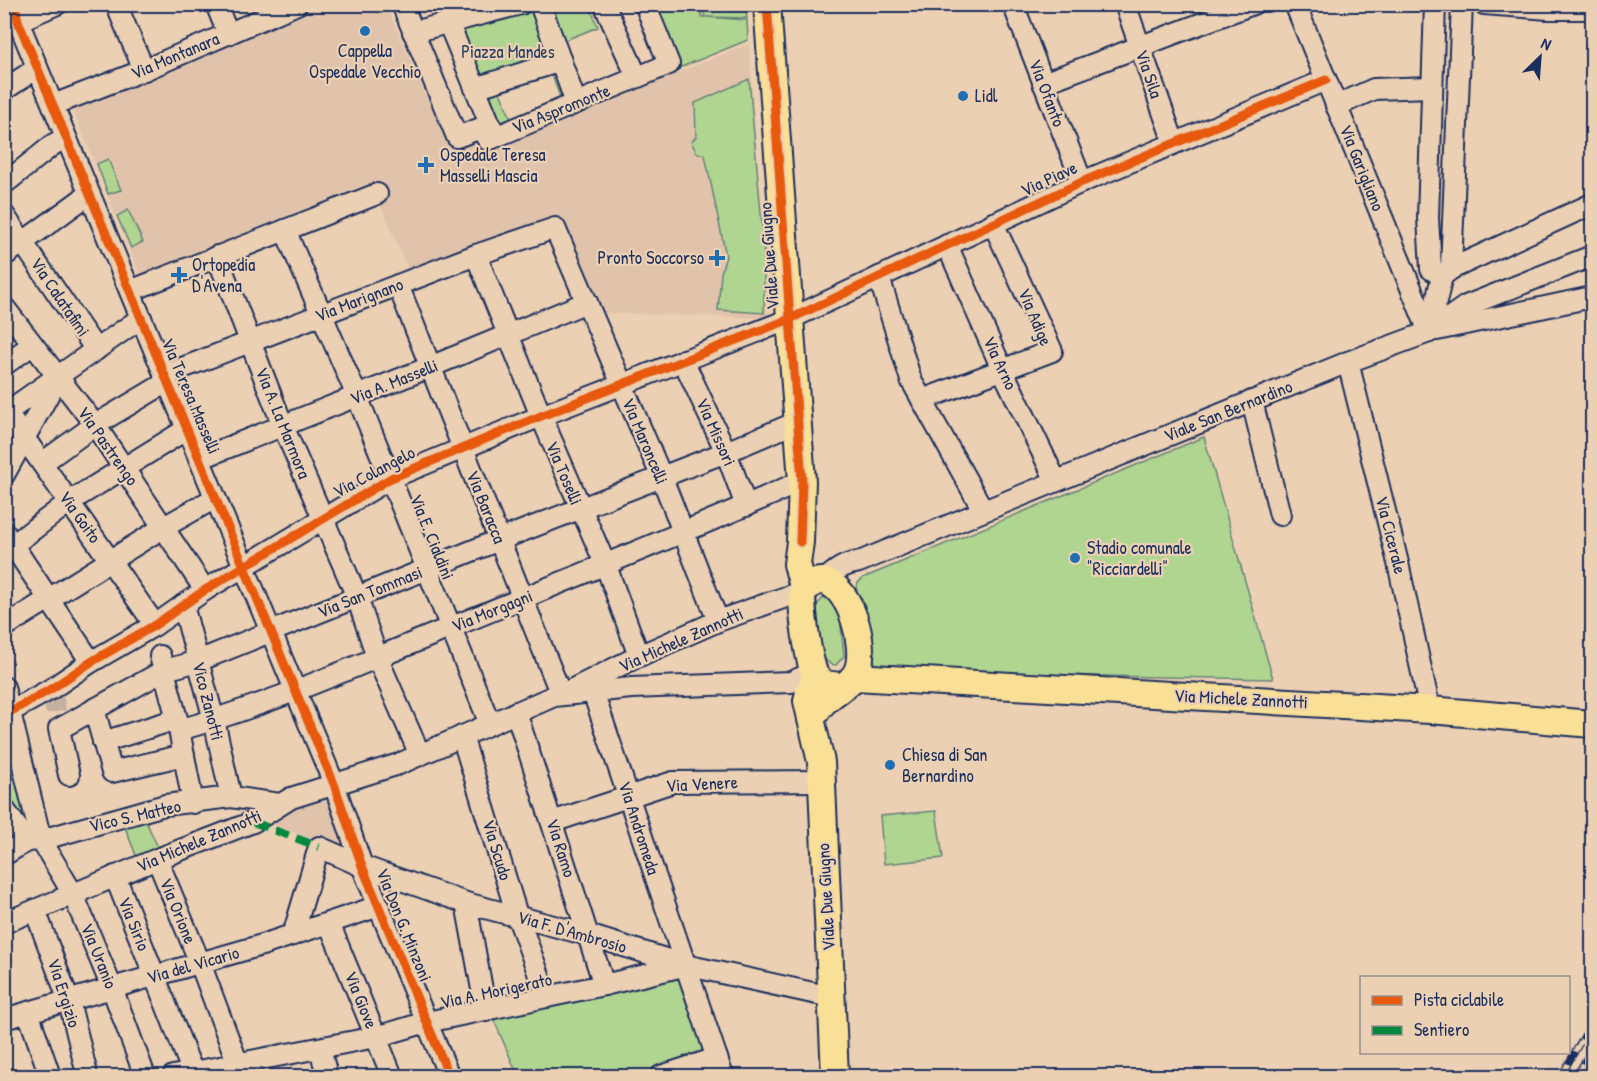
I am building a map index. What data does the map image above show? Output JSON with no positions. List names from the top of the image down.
{
  "streets": {
    "main road": ["Viale Due Giugno", "Via Michele Zannotti"],
    "street": [
      "Via Montanara",
      "Via Sila",
      "Via Ofanto",
      "Via Aspromonte",
      "Via Garigliano",
      "Via Piave",
      "Via Calatafimi",
      "Via Marignano",
      "Via Adige",
      "Via Arno",
      "Via A. Masselli",
      "Via Teresa Masselli",
      "Viale San Bernardino",
      "Via A. La Marmora",
      "Via Missori",
      "Via Maroncelli",
      "Via Pastrengo",
      "Via Colangelo",
      "Via Toselli",
      "Via Baracca",
      "Via Goito",
      "Via Cicerale",
      "Via E. Cialdini",
      "Via San Tommasi",
      "Via Morgagni",
      "Vico Zanotti",
      "Via Venere",
      "Vico S. Matteo",
      "Via Andromeda",
      "Via Ramo",
      "Via Scudo",
      "Via Orione",
      "Via Sirio",
      "Via Don G. Minzoni",
      "Via F. D'Ambrosio",
      "Via Uranio",
      "Via del Vicario",
      "Via A. Morigerato",
      "Via Ergizio",
      "Via Giove"
    ]
  },
  "crossings": [
    ["Via Montanara", "Via Teresa Masselli"],
    ["Via Sila", "Via Piave"],
    ["Via Ofanto", "Via Piave"],
    ["Via Garigliano", "Via Piave"],
    ["Via Garigliano", "Viale San Bernardino"],
    ["Via Piave", "Viale Due Giugno"],
    ["Via Piave", "Via Adige"],
    ["Via Piave", "Via Arno"],
    ["Via Piave", "Via Colangelo"],
    ["Viale Due Giugno", "Viale San Bernardino"],
    ["Viale Due Giugno", "Via Colangelo"],
    ["Viale Due Giugno", "Via San Tommasi"],
    ["Viale Due Giugno", "Via Morgagni"],
    ["Viale Due Giugno", "Via Michele Zannotti"],
    ["Viale Due Giugno", "Via Venere"],
    ["Viale Due Giugno", "Via F. D'Ambrosio"],
    ["Via Marignano", "Via Teresa Masselli"],
    ["Via Marignano", "Via A. La Marmora"],
    ["Via Marignano", "Via Maroncelli"],
    ["Via Marignano", "Via Pastrengo"],
    ["Via Marignano", "Via Toselli"],
    ["Via Marignano", "Via Baracca"],
    ["Via Marignano", "Via Goito"],
    ["Via Marignano", "Via E. Cialdini"],
    ["Via Adige", "Via Arno"],
    ["Via Arno", "Viale San Bernardino"],
    ["Via A. Masselli", "Via Teresa Masselli"],
    ["Via A. Masselli", "Via A. La Marmora"],
    ["Via A. Masselli", "Via Maroncelli"],
    ["Via A. Masselli", "Via Toselli"],
    ["Via A. Masselli", "Via Baracca"],
    ["Via A. Masselli", "Via E. Cialdini"],
    ["Via Teresa Masselli", "Via Colangelo"],
    ["Via Teresa Masselli", "Via San Tommasi"],
    ["Via Teresa Masselli", "Via Morgagni"],
    ["Via Teresa Masselli", "Via Michele Zannotti"],
    ["Via Teresa Masselli", "Via Don G. Minzoni"],
    ["Viale San Bernardino", "Via Cicerale"],
    ["Viale San Bernardino", "Via Michele Zannotti"],
    ["Via A. La Marmora", "Via Colangelo"],
    ["Via A. La Marmora", "Via San Tommasi"],
    ["Via A. La Marmora", "Via Morgagni"],
    ["Via A. La Marmora", "Via Michele Zannotti"],
    ["Via Missori", "Via Colangelo"],
    ["Via Missori", "Via San Tommasi"],
    ["Via Missori", "Via Morgagni"],
    ["Via Maroncelli", "Via Colangelo"],
    ["Via Maroncelli", "Via San Tommasi"],
    ["Via Maroncelli", "Via Morgagni"],
    ["Via Maroncelli", "Via Michele Zannotti"],
    ["Via Pastrengo", "Via Colangelo"],
    ["Via Colangelo", "Via Toselli"],
    ["Via Colangelo", "Via Baracca"],
    ["Via Colangelo", "Via Goito"],
    ["Via Colangelo", "Via E. Cialdini"],
    ["Via Colangelo", "Via San Tommasi"],
    ["Via Colangelo", "Vico Zanotti"],
    ["Via Toselli", "Via San Tommasi"],
    ["Via Toselli", "Via Morgagni"],
    ["Via Toselli", "Via Michele Zannotti"],
    ["Via Baracca", "Via San Tommasi"],
    ["Via Baracca", "Via Morgagni"],
    ["Via Baracca", "Via Michele Zannotti"],
    ["Via Cicerale", "Via Michele Zannotti"],
    ["Via E. Cialdini", "Via San Tommasi"],
    ["Via E. Cialdini", "Via Morgagni"],
    ["Via E. Cialdini", "Via Michele Zannotti"],
    ["Via San Tommasi", "Vico Zanotti"],
    ["Via Morgagni", "Vico Zanotti"],
    ["Via Michele Zannotti", "Vico S. Matteo"],
    ["Via Michele Zannotti", "Via Andromeda"],
    ["Via Michele Zannotti", "Via Ramo"],
    ["Via Michele Zannotti", "Via Scudo"],
    ["Via Michele Zannotti", "Via Orione"],
    ["Via Michele Zannotti", "Via Sirio"],
    ["Via Michele Zannotti", "Via Don G. Minzoni"],
    ["Via Michele Zannotti", "Via Uranio"],
    ["Via Michele Zannotti", "Via Ergizio"],
    ["Vico Zanotti", "Vico S. Matteo"],
    ["Via Venere", "Via Andromeda"],
    ["Via Venere", "Via Ramo"],
    ["Vico S. Matteo", "Via Uranio"],
    ["Via Andromeda", "Via F. D'Ambrosio"],
    ["Via Andromeda", "Via A. Morigerato"],
    ["Via Ramo", "Via F. D'Ambrosio"],
    ["Via Ramo", "Via A. Morigerato"],
    ["Via Scudo", "Via F. D'Ambrosio"],
    ["Via Scudo", "Via A. Morigerato"],
    ["Via Orione", "Via del Vicario"],
    ["Via Orione", "Via A. Morigerato"],
    ["Via Sirio", "Via del Vicario"],
    ["Via Sirio", "Via A. Morigerato"],
    ["Via Don G. Minzoni", "Via F. D'Ambrosio"],
    ["Via Don G. Minzoni", "Via del Vicario"],
    ["Via Don G. Minzoni", "Via A. Morigerato"],
    ["Via F. D'Ambrosio", "Via del Vicario"],
    ["Via F. D'Ambrosio", "Via A. Morigerato"],
    ["Via Uranio", "Via del Vicario"],
    ["Via del Vicario", "Via Ergizio"],
    ["Via del Vicario", "Via Giove"],
    ["Via A. Morigerato", "Via Giove"]
  ],
  "parks": ["Piazza Mandes"],
  "places": {
    "other": [
      "Cappella Ospedale Vecchio",
      "Lidl",
      "Stadio comunale \"Ricciardelli\"",
      "Chiesa di San Bernardino"
    ],
    "health": ["Ospedale Teresa Masselli Mascia", "Pronto Soccorso", "Ortopedia D'Avena"]
  },
  "legend": ["Pista ciclabile", "Sentiero"],
  "north": "top right"
}
